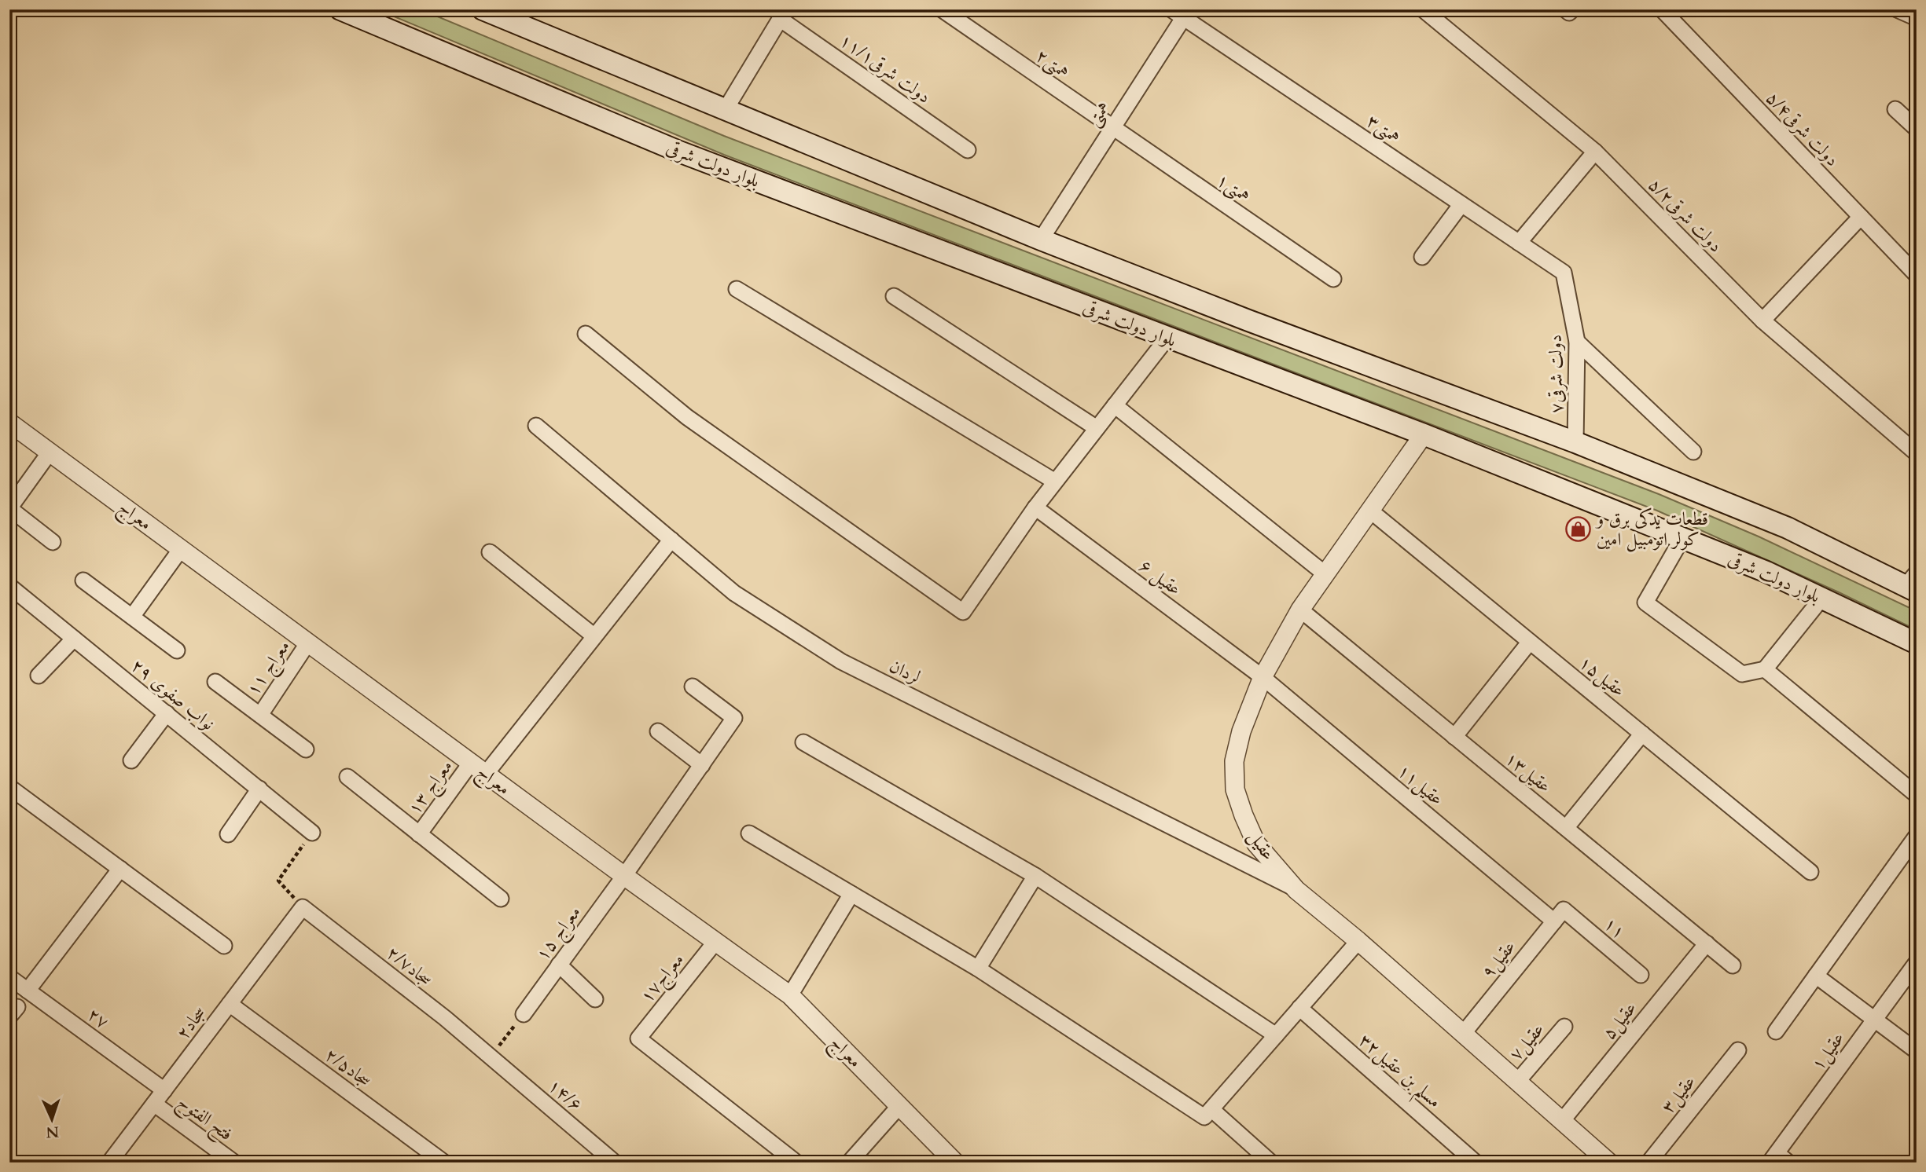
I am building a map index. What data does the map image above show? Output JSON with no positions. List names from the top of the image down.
{
  "streets": {
    "main road": ["بلوار دولت شرقی"],
    "street": [
      "۲همتی",
      "۱۱/۱دولت شرقی",
      "همتی",
      "۳همتی",
      "۵/۴دولت شرقی",
      "۱همتی",
      "۵/۲دولت شرقی",
      "۷دولت شرقی",
      "معراج",
      "عقیل ۶",
      "معراج ۱۱",
      "لردان",
      "عقیل۱۵",
      "نواب صفوی ۲۹",
      "عقیل۱۳",
      "عقیل۱۱",
      "معراج ۱۳",
      "عقیل",
      "۱۱",
      "معراج ۱۵",
      "عقیل۹",
      "سجاد۲/۷",
      "معراج۱۷",
      "۲۷",
      "عقیل۵",
      "۲سجاد",
      "عقیل۷",
      "عقیل۱",
      "۲/۵سجاد",
      "مسلم بن عقیل۳۲",
      "عقیل۳",
      "۱۴/۶",
      "فتح الفتوح"
    ]
  },
  "crossings": [
    ["۲همتی", "همتی"],
    ["۲همتی", "۱همتی"],
    ["همتی", "۳همتی"],
    ["همتی", "۱همتی"],
    ["۳همتی", "۷دولت شرقی"],
    ["بلوار دولت شرقی", "عقیل"],
    ["معراج", "معراج ۱۱"],
    ["معراج", "معراج ۱۳"],
    ["معراج", "معراج ۱۵"],
    ["معراج", "معراج۱۷"],
    ["عقیل ۶", "عقیل۱۱"],
    ["عقیل ۶", "عقیل"],
    ["لردان", "معراج ۱۳"],
    ["لردان", "عقیل"],
    ["عقیل۱۵", "عقیل"],
    ["عقیل۱۳", "عقیل"],
    ["عقیل۱۳", "عقیل۵"],
    ["عقیل۱۱", "عقیل"],
    ["عقیل۱۱", "۱۱"],
    ["عقیل۱۱", "عقیل۹"],
    ["عقیل", "عقیل۹"],
    ["عقیل", "عقیل۵"],
    ["عقیل", "عقیل۷"],
    ["۱۱", "عقیل۹"],
    ["سجاد۲/۷", "۲سجاد"],
    ["سجاد۲/۷", "۱۴/۶"],
    ["۲۷", "۲سجاد"],
    ["۲سجاد", "۲/۵سجاد"],
    ["۲سجاد", "فتح الفتوح"]
  ],
  "places": {
    "shop": ["قطعات یدکی برق و کولر اتومبیل امین"]
  },
  "north": "bottom"
}
